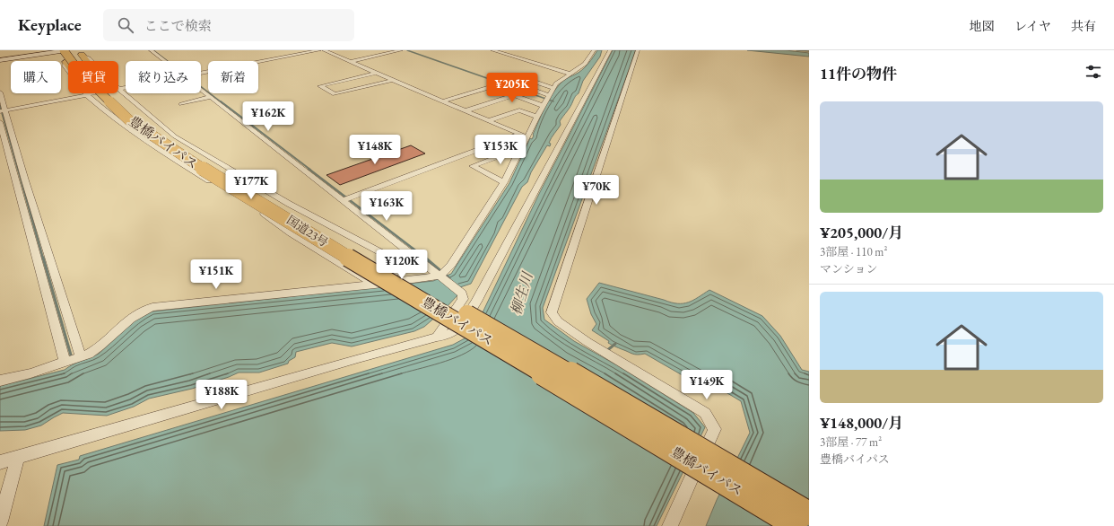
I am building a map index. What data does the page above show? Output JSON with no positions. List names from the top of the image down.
{
  "streets": {
    "highway": ["豊橋バイパス"],
    "street": ["国道23号"]
  },
  "crossings": [
    ["豊橋バイパス", "国道23号"]
  ],
  "water": ["柳生川"],
  "page": {
    "header": "Keyplace",
    "search": "ここで検索",
    "nav": ["地図", "レイヤ", "共有"],
    "heading": "11件の物件",
    "chip": [
      "購入",
      "賃貸",
      "絞り込み",
      "新着"
    ],
    "price": [
      "¥205K",
      "¥162K",
      "¥148K",
      "¥153K",
      "¥177K",
      "¥70K",
      "¥163K",
      "¥120K",
      "¥151K",
      "¥149K",
      "¥188K"
    ],
    "list": [
      {
        "name": "¥205,000/月",
        "note": "3部屋 · 110 m² · マンション"
      },
      {
        "name": "¥148,000/月",
        "note": "3部屋 · 77 m² · 豊橋バイパス"
      }
    ]
  }
}
